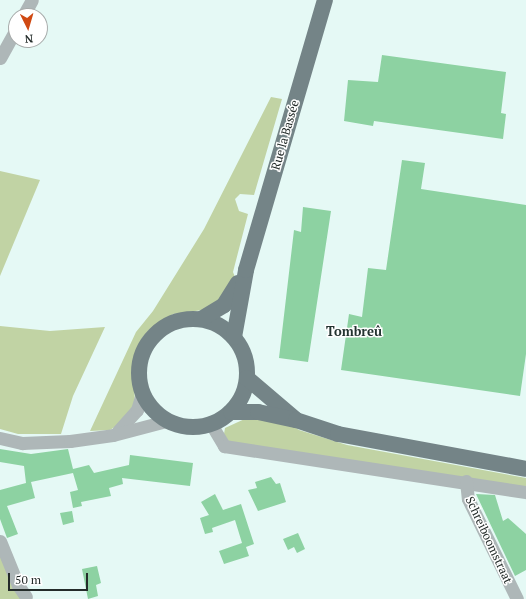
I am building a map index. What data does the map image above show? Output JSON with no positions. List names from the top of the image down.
{
  "streets": {
    "main road": ["Rue la Bassée"],
    "street": ["Schreiboomstraat"]
  },
  "districts": ["Tombreû"],
  "scale_bar": "50 m",
  "north": "bottom"
}
